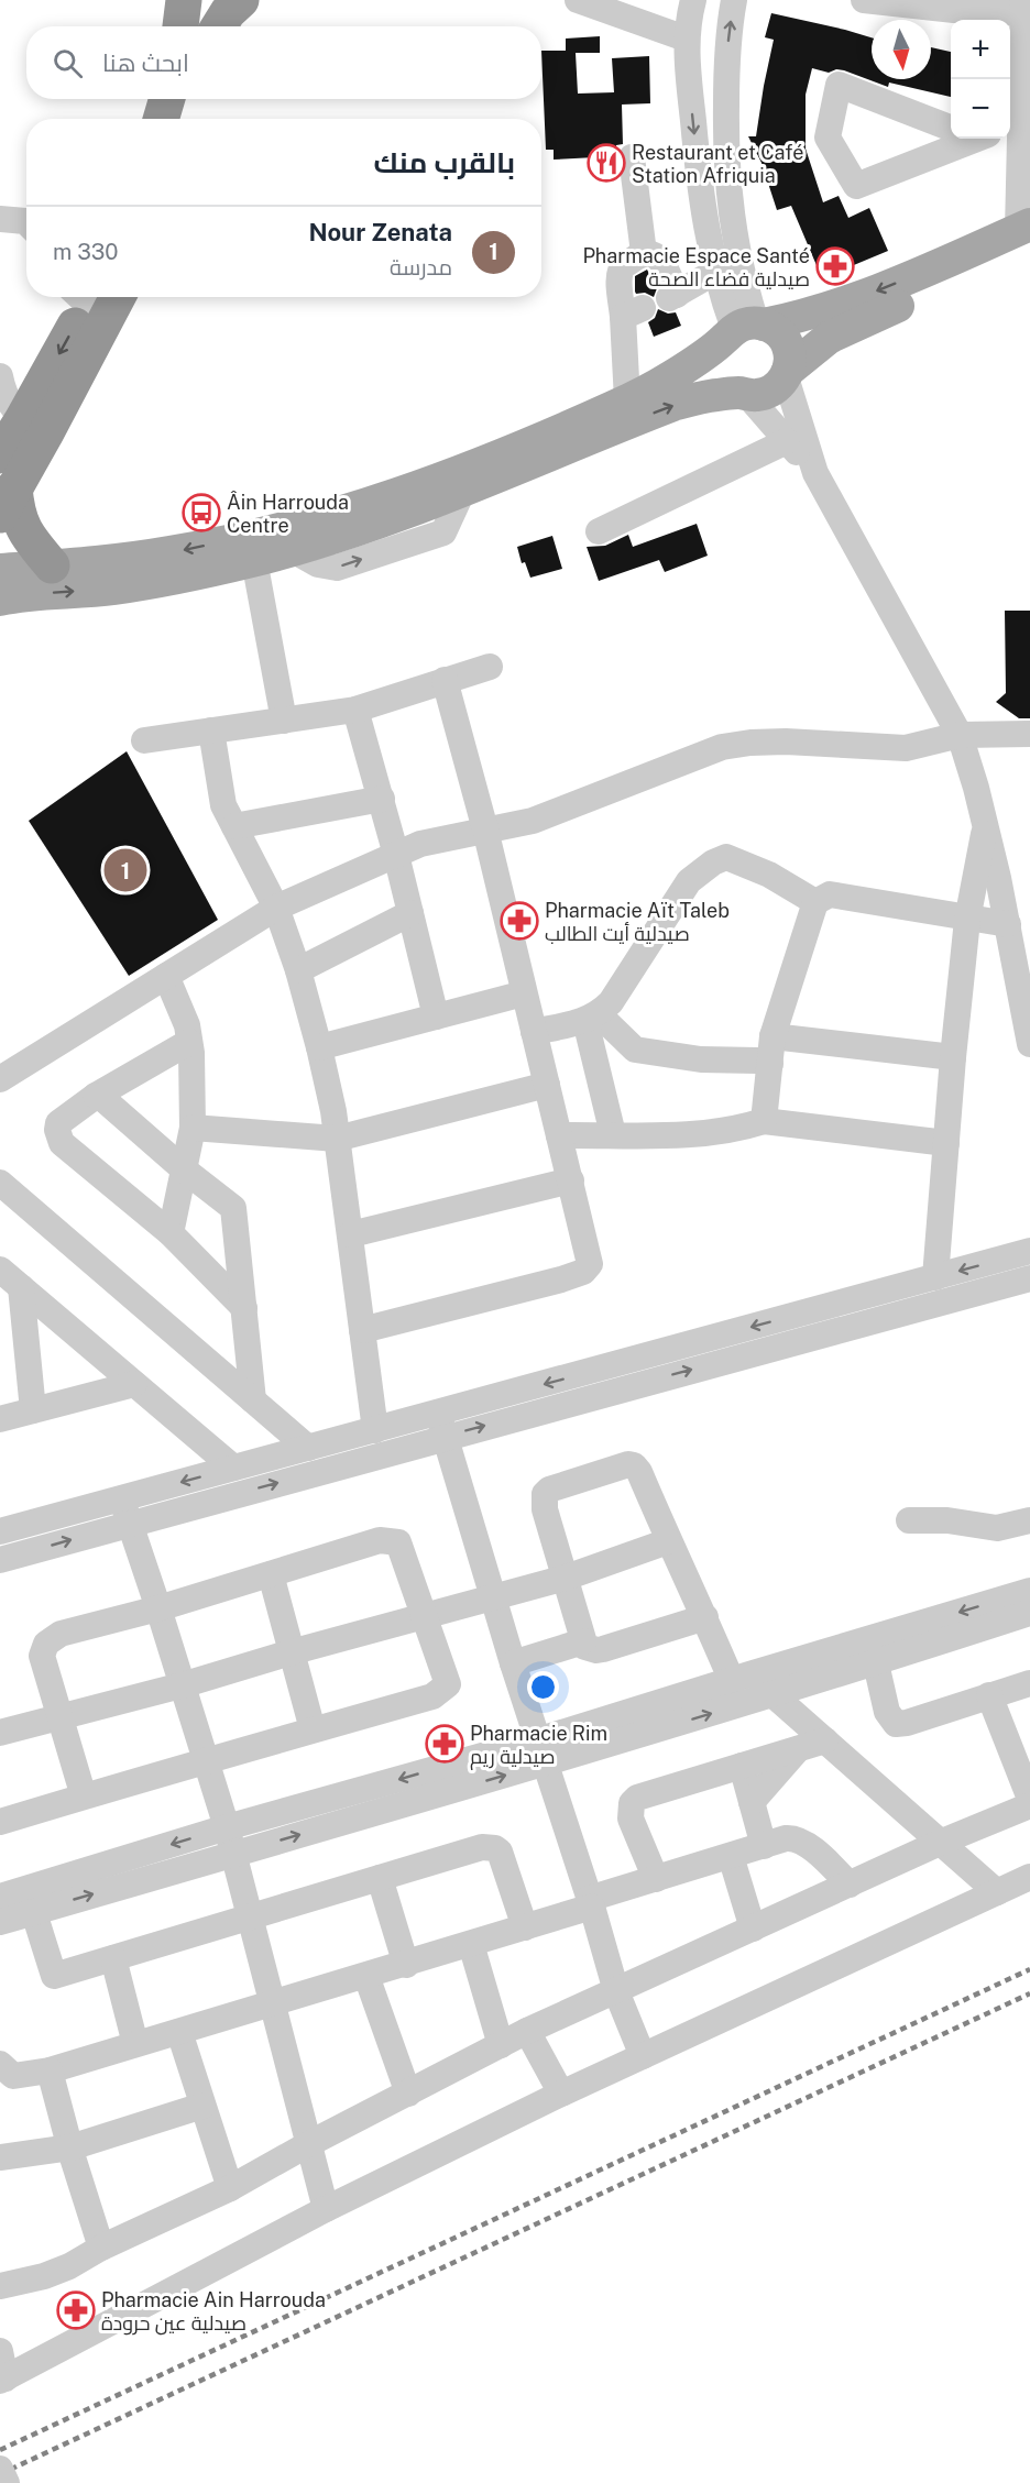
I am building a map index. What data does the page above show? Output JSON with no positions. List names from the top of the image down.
{
  "places": {
    "restaurant": ["Restaurant et Café Station Afriquia"],
    "pharmacy": [
      "Pharmacie Espace Santé صيدلية فضاء الصحة",
      "Pharmacie Aït Taleb صيدلية أيت الطالب",
      "Pharmacie Rim صيدلية ريم",
      "Pharmacie Ain Harrouda صيدلية عين حرودة"
    ],
    "bus stop": ["Âin Harrouda Centre"]
  },
  "north": "bottom",
  "page": {
    "map_buttons": ["+", "−"],
    "search": "ابحث هنا",
    "heading": "بالقرب منك",
    "list": [
      {
        "mark": "1",
        "name": "Nour Zenata",
        "note": "مدرسة",
        "value": "330 m"
      }
    ],
    "pins": "1"
  }
}
